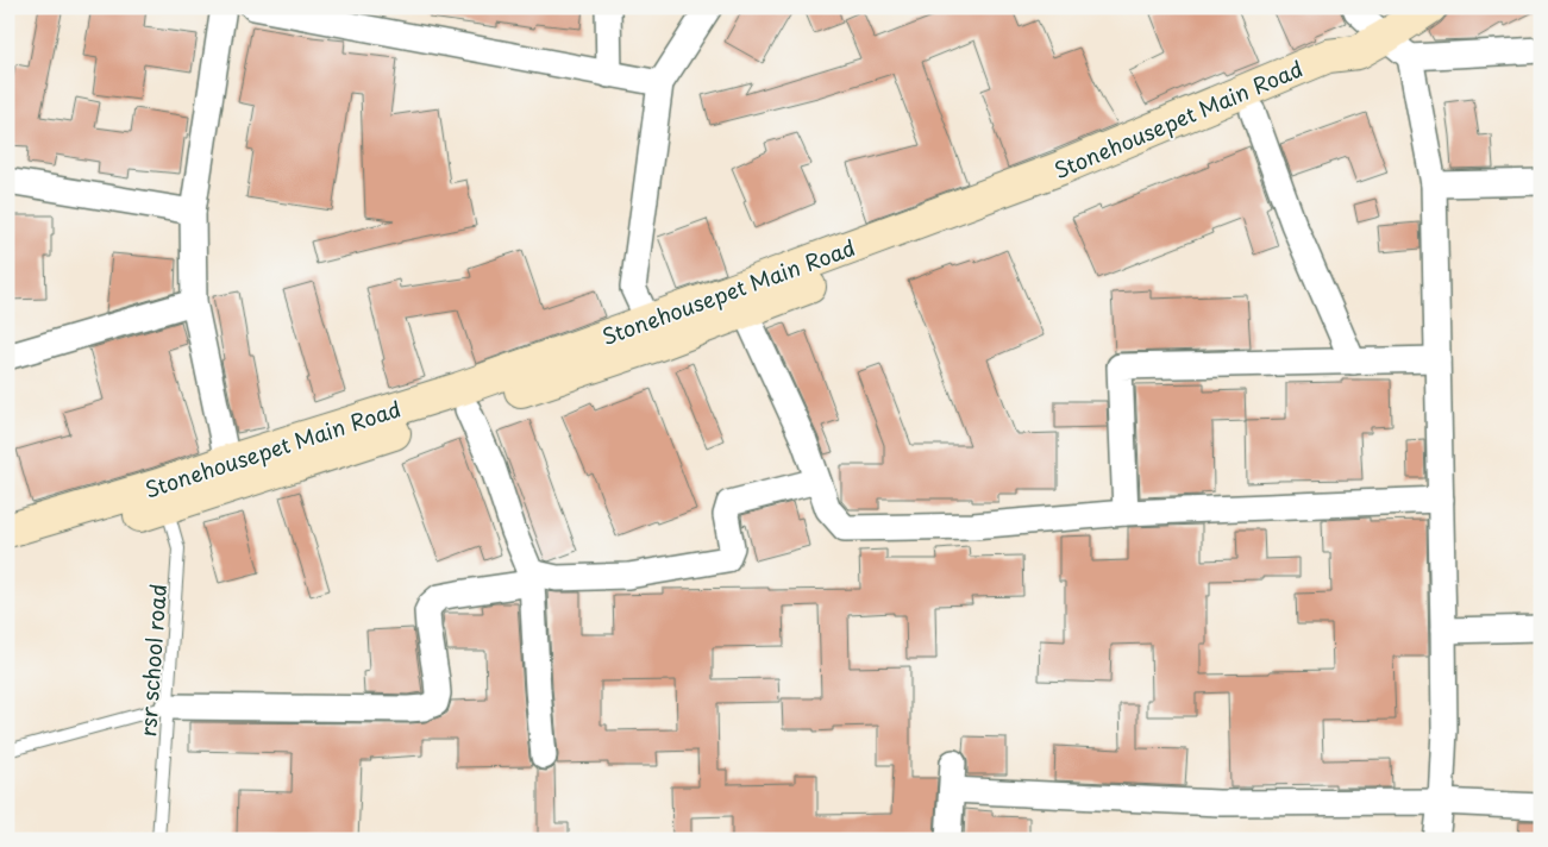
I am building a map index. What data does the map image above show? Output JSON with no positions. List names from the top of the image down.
{
  "streets": {
    "main road": ["Stonehousepet Main Road"],
    "lane": ["rsr school road"]
  },
  "crossings": [
    ["Stonehousepet Main Road", "rsr school road"]
  ]
}
